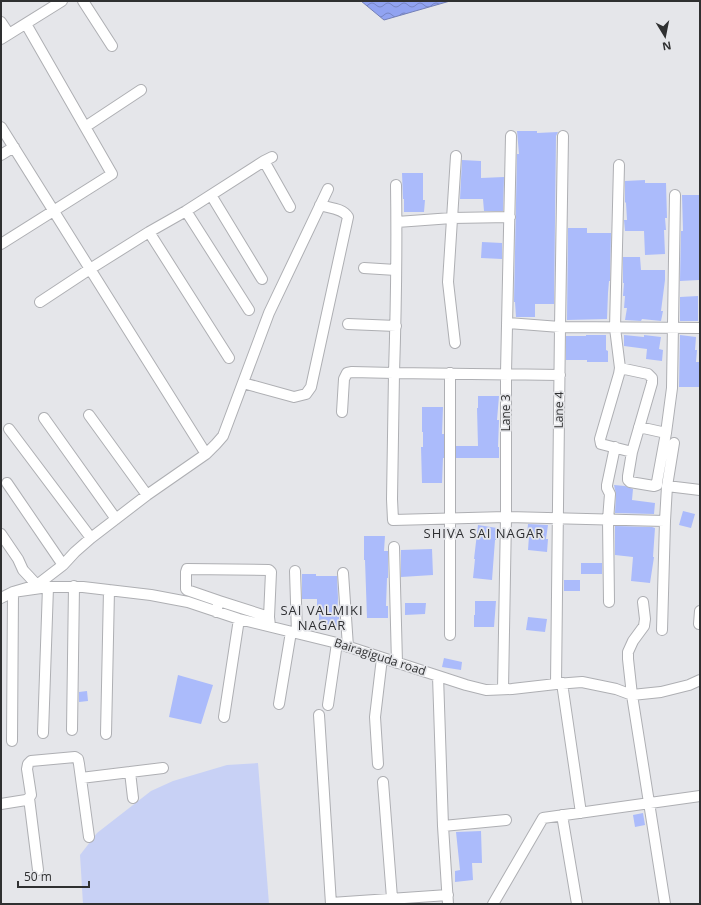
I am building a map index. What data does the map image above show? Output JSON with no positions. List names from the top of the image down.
{
  "streets": {
    "street": ["Lane 4", "Lane 3", "Bairagiguda road"]
  },
  "crossings": [
    ["Lane 4", "Bairagiguda road"],
    ["Lane 3", "Bairagiguda road"]
  ],
  "districts": ["SHIVA SAI NAGAR", "SAI VALMIKI NAGAR"],
  "scale_bar": "50 m",
  "north": "bottom"
}
